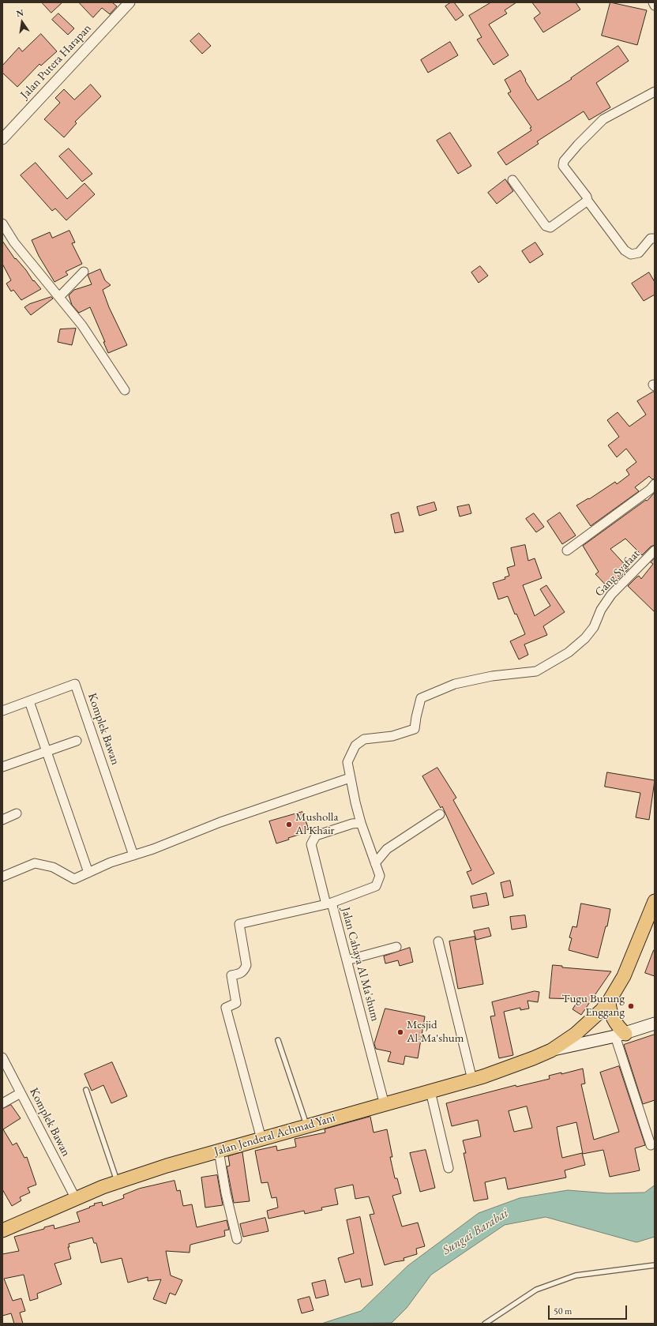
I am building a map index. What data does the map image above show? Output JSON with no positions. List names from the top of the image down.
{
  "streets": {
    "main road": ["Jalan Jenderal Achmad Yani"],
    "street": [
      "Jalan Putera Harapan",
      "Gang Syafaat",
      "Komplek Bawan",
      "Jalan Cahaya Al Ma'shum"
    ]
  },
  "crossings": [
    ["Komplek Bawan", "Jalan Jenderal Achmad Yani"],
    ["Jalan Cahaya Al Ma'shum", "Jalan Jenderal Achmad Yani"]
  ],
  "water": ["Sungai Barabai"],
  "places": ["Musholla Al Khair", "Tugu Burung Enggang", "Mesjid Al-Ma'shum"],
  "scale_bar": "50 m",
  "north": "top"
}
